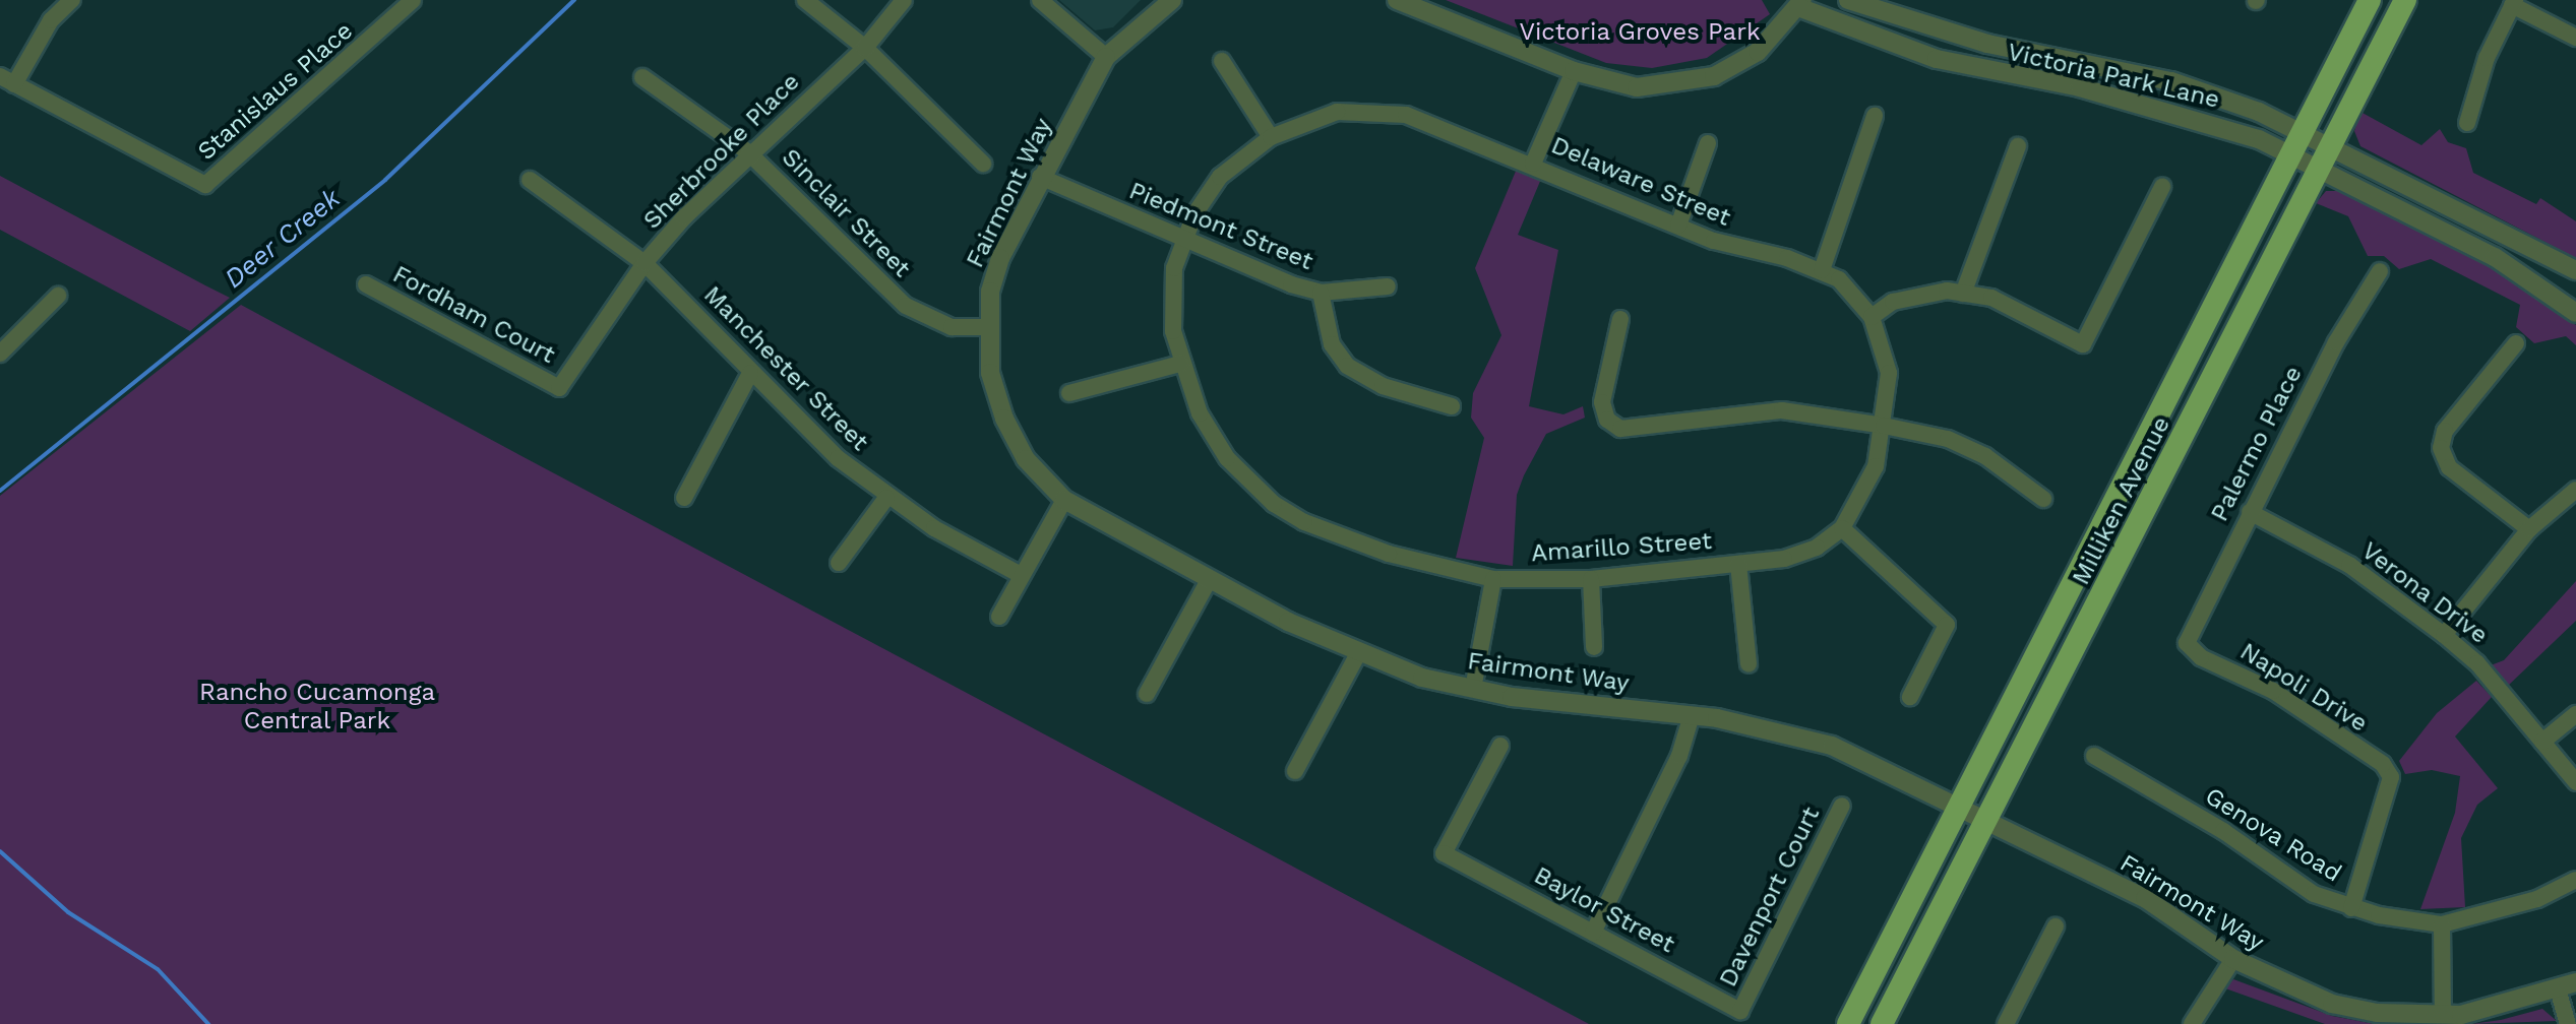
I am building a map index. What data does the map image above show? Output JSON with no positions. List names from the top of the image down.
{
  "streets": {
    "main road": ["Milliken Avenue"],
    "street": [
      "Victoria Park Lane",
      "Stanislaus Place",
      "Sherbrooke Place",
      "Delaware Street",
      "Fairmont Way",
      "Sinclair Street",
      "Piedmont Street",
      "Fordham Court",
      "Manchester Street",
      "Palermo Place",
      "Amarillo Street",
      "Verona Drive",
      "Napoli Drive",
      "Genova Road",
      "Davenport Court",
      "Baylor Street"
    ]
  },
  "crossings": [
    ["Victoria Park Lane", "Milliken Avenue"],
    ["Sherbrooke Place", "Sinclair Street"],
    ["Sherbrooke Place", "Fordham Court"],
    ["Sherbrooke Place", "Manchester Street"],
    ["Delaware Street", "Piedmont Street"],
    ["Delaware Street", "Amarillo Street"],
    ["Fairmont Way", "Sinclair Street"],
    ["Fairmont Way", "Piedmont Street"],
    ["Fairmont Way", "Milliken Avenue"],
    ["Piedmont Street", "Amarillo Street"],
    ["Palermo Place", "Verona Drive"],
    ["Palermo Place", "Napoli Drive"],
    ["Napoli Drive", "Genova Road"],
    ["Davenport Court", "Baylor Street"]
  ],
  "water": ["Deer Creek"],
  "parks": ["Victoria Groves Park", "Rancho Cucamonga Central Park"]
}
